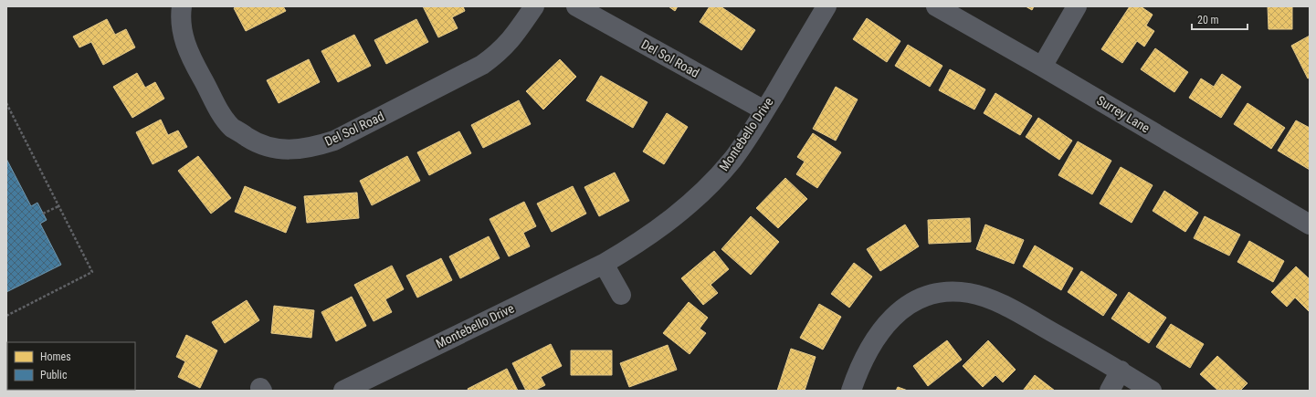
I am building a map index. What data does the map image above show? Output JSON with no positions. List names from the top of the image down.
{
  "streets": {
    "street": ["Del Sol Road", "Surrey Lane", "Montebello Drive"]
  },
  "crossings": [
    ["Del Sol Road", "Montebello Drive"]
  ],
  "legend": ["Homes", "Public"],
  "scale_bar": "20 m"
}
